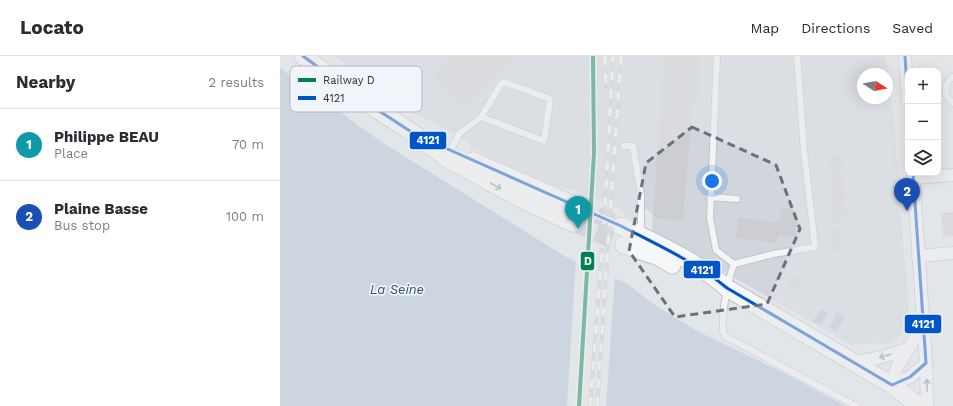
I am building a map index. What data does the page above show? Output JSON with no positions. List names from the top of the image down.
{
  "water": ["La Seine"],
  "lines": ["rail line D", "transit line 4121"],
  "legend": ["Railway D", "4121"],
  "north": "right",
  "page": {
    "header": "Locato",
    "nav": ["Map", "Directions", "Saved"],
    "heading": ["Nearby", "2 results"],
    "map_buttons": ["+", "−"],
    "list": [
      {
        "mark": "1",
        "name": "Philippe BEAU",
        "note": "Place",
        "value": "70 m"
      },
      {
        "mark": "2",
        "name": "Plaine Basse",
        "note": "Bus stop",
        "value": "100 m"
      }
    ],
    "pins": ["2", "1"]
  }
}
